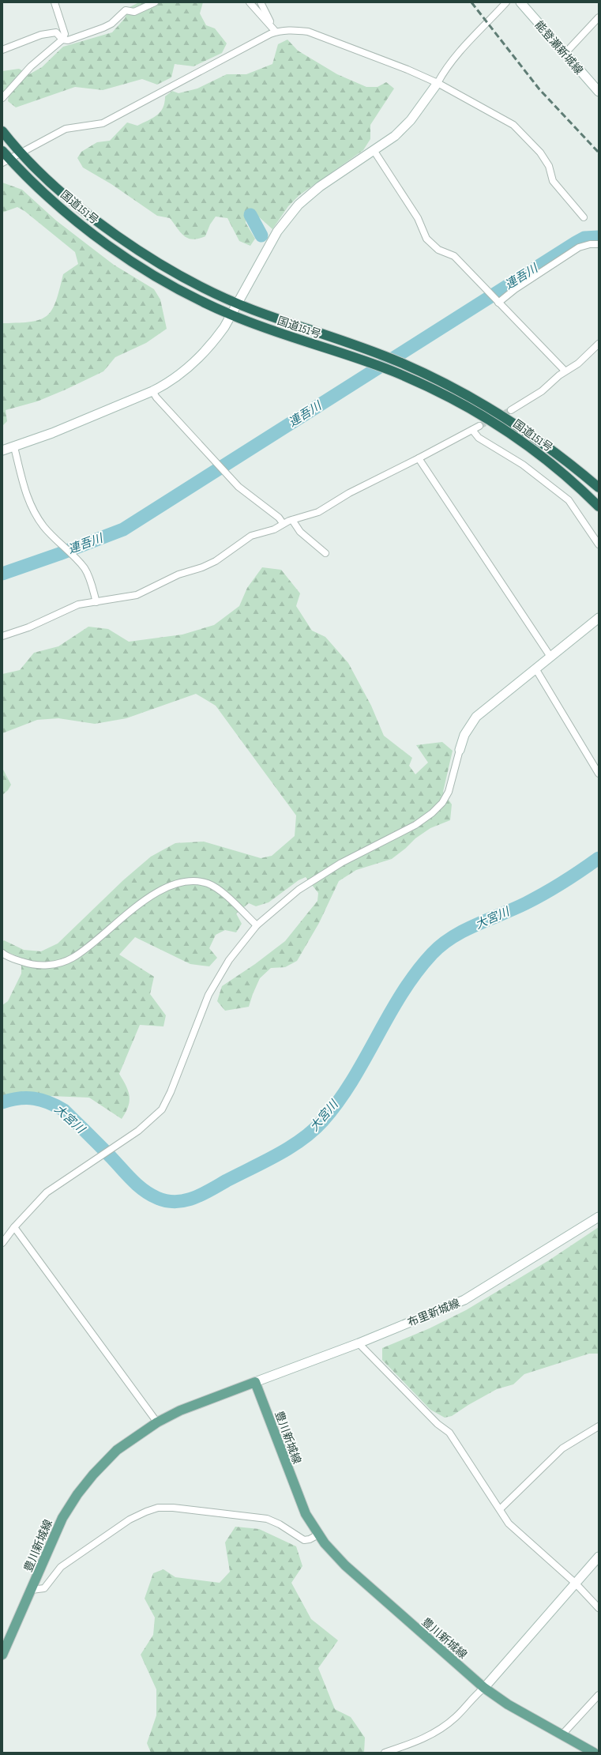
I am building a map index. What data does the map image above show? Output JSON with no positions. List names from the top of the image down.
{
  "streets": {
    "highway": ["国道151号"],
    "main road": ["豊川新城線"],
    "street": ["能登瀬新城線", "布里新城線"]
  },
  "crossings": [
    ["布里新城線", "豊川新城線"]
  ],
  "water": ["連吾川", "大宮川"]
}
